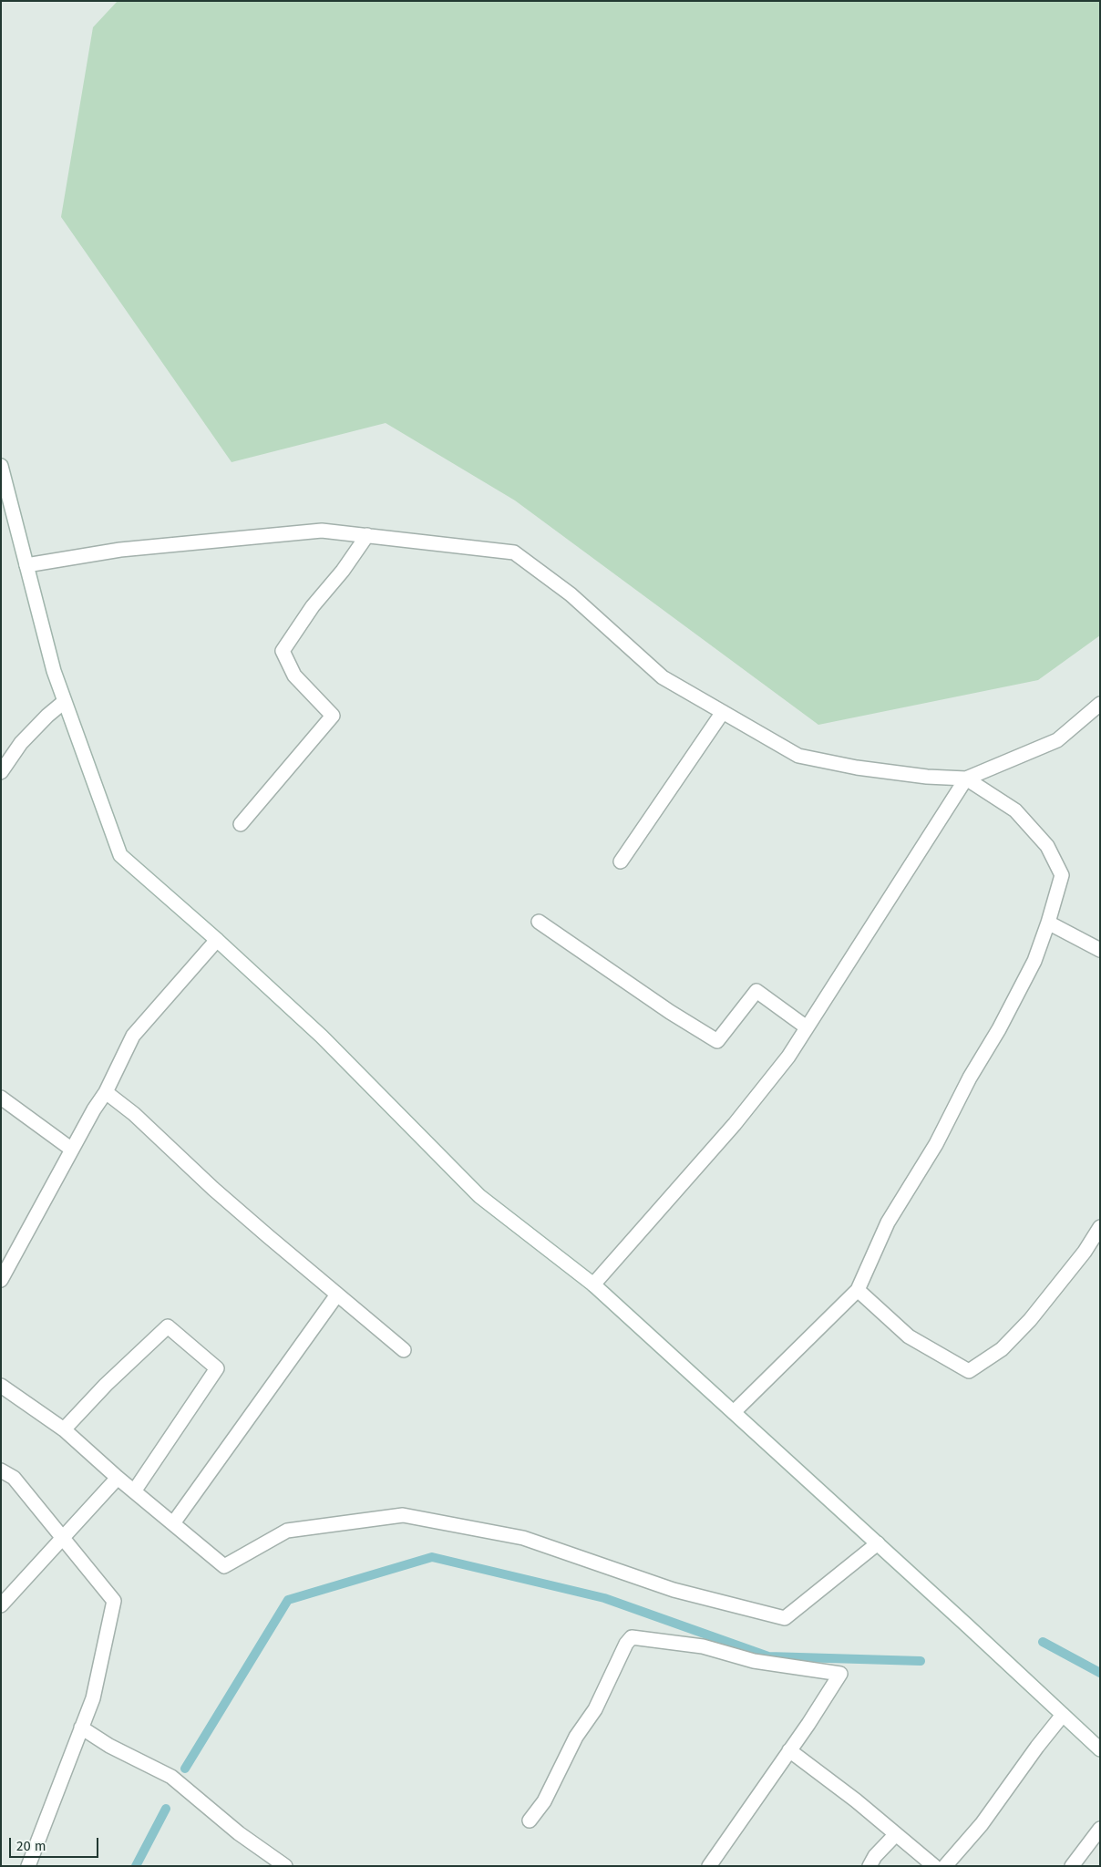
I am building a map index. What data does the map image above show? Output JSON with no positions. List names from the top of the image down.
{
  "scale_bar": "20 m"
}
